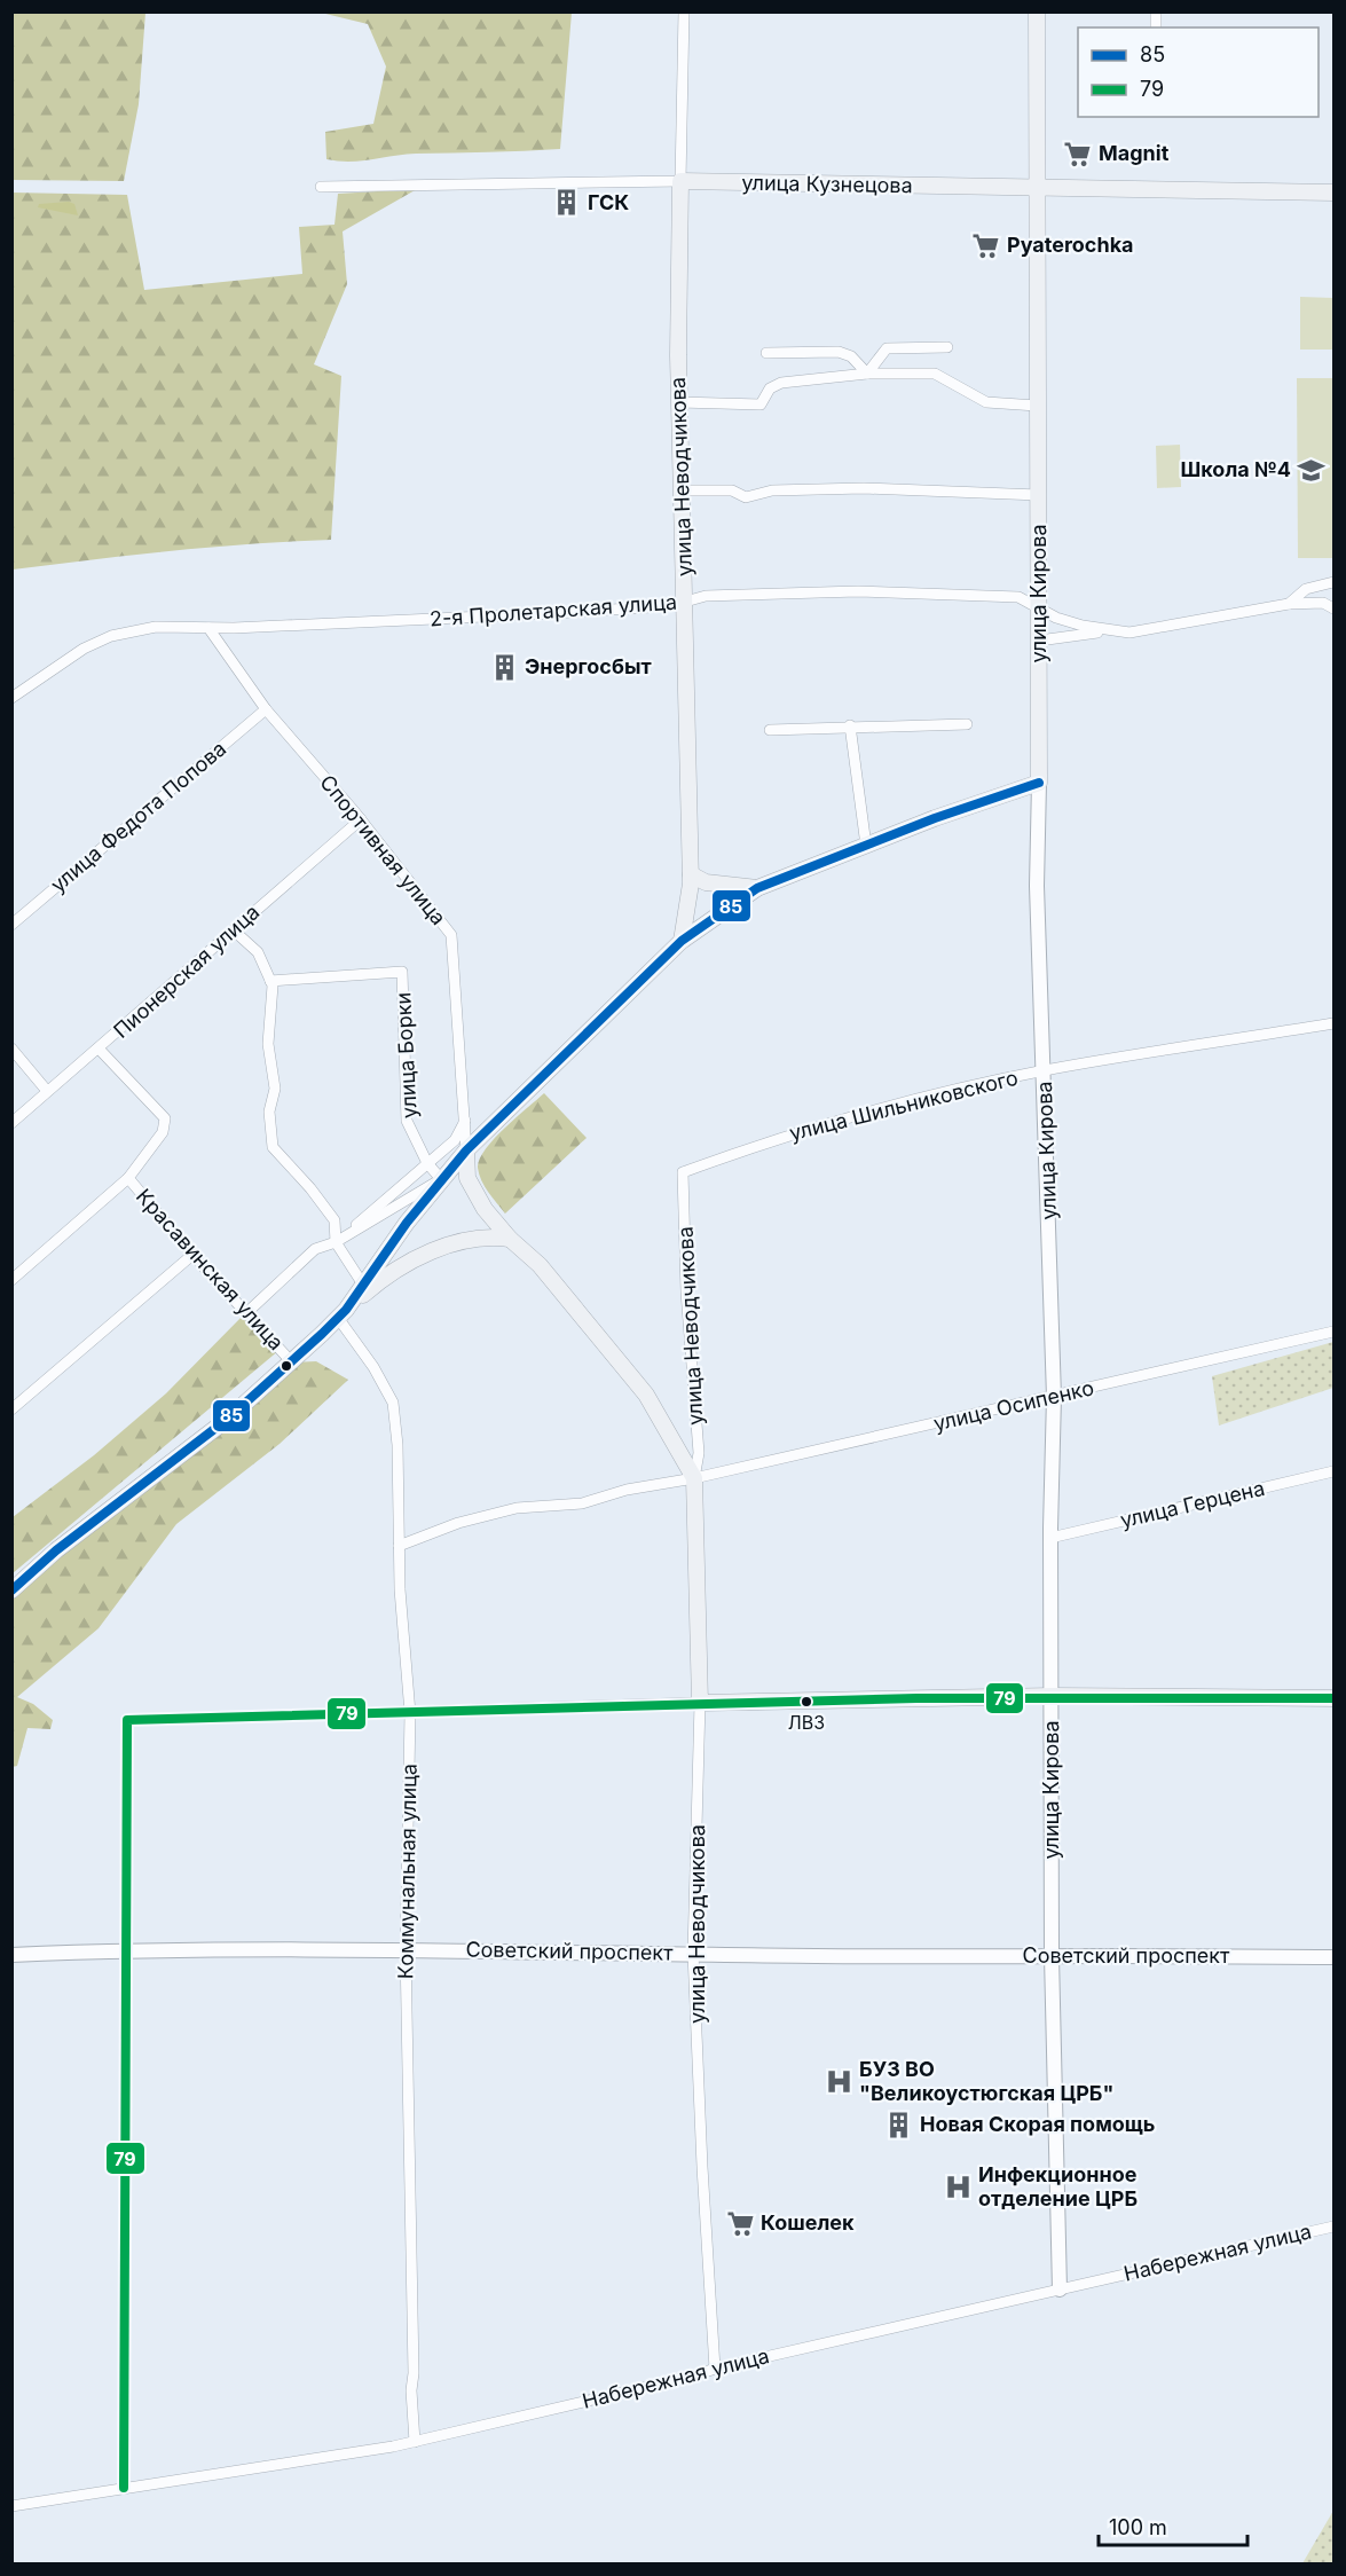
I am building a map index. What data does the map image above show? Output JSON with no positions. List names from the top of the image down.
{
  "streets": {
    "main road": ["улица Кузнецова", "улица Неводчикова", "улица Кирова"],
    "street": [
      "2-я Пролетарская улица",
      "улица Федота Попова",
      "Спортивная улица",
      "Пионерская улица",
      "улица Борки",
      "улица Шильниковского",
      "Красавинская улица",
      "улица Осипенко",
      "улица Герцена",
      "Коммунальная улица",
      "Советский проспект",
      "Набережная улица"
    ]
  },
  "crossings": [
    ["улица Кузнецова", "улица Неводчикова"],
    ["улица Кузнецова", "улица Кирова"],
    ["улица Неводчикова", "2-я Пролетарская улица"],
    ["улица Неводчикова", "Спортивная улица"],
    ["улица Неводчикова", "улица Шильниковского"],
    ["улица Неводчикова", "улица Осипенко"],
    ["улица Неводчикова", "Советский проспект"],
    ["улица Неводчикова", "Набережная улица"],
    ["улица Кирова", "2-я Пролетарская улица"],
    ["улица Кирова", "улица Шильниковского"],
    ["улица Кирова", "улица Осипенко"],
    ["улица Кирова", "улица Герцена"],
    ["улица Кирова", "Советский проспект"],
    ["улица Кирова", "Набережная улица"],
    ["2-я Пролетарская улица", "Спортивная улица"],
    ["улица Федота Попова", "Спортивная улица"],
    ["Спортивная улица", "Пионерская улица"],
    ["Пионерская улица", "Красавинская улица"],
    ["улица Осипенко", "Коммунальная улица"],
    ["Коммунальная улица", "Советский проспект"],
    ["Коммунальная улица", "Набережная улица"]
  ],
  "places": {
    "supermarket": ["Magnit", "Pyaterochka", "Кошелек"],
    "building": ["ГСК", "Энергосбыт", "Новая Скорая помощь"],
    "school or university": ["Школа №4"],
    "other": ["ЛВЗ"],
    "hospital": ["БУЗ ВО \"Великоустюгская ЦРБ\"", "Инфекционное отделение ЦРБ"]
  },
  "lines": ["transit line 85", "transit line 79"],
  "legend": ["85", "79"],
  "scale_bar": "100 m"
}
